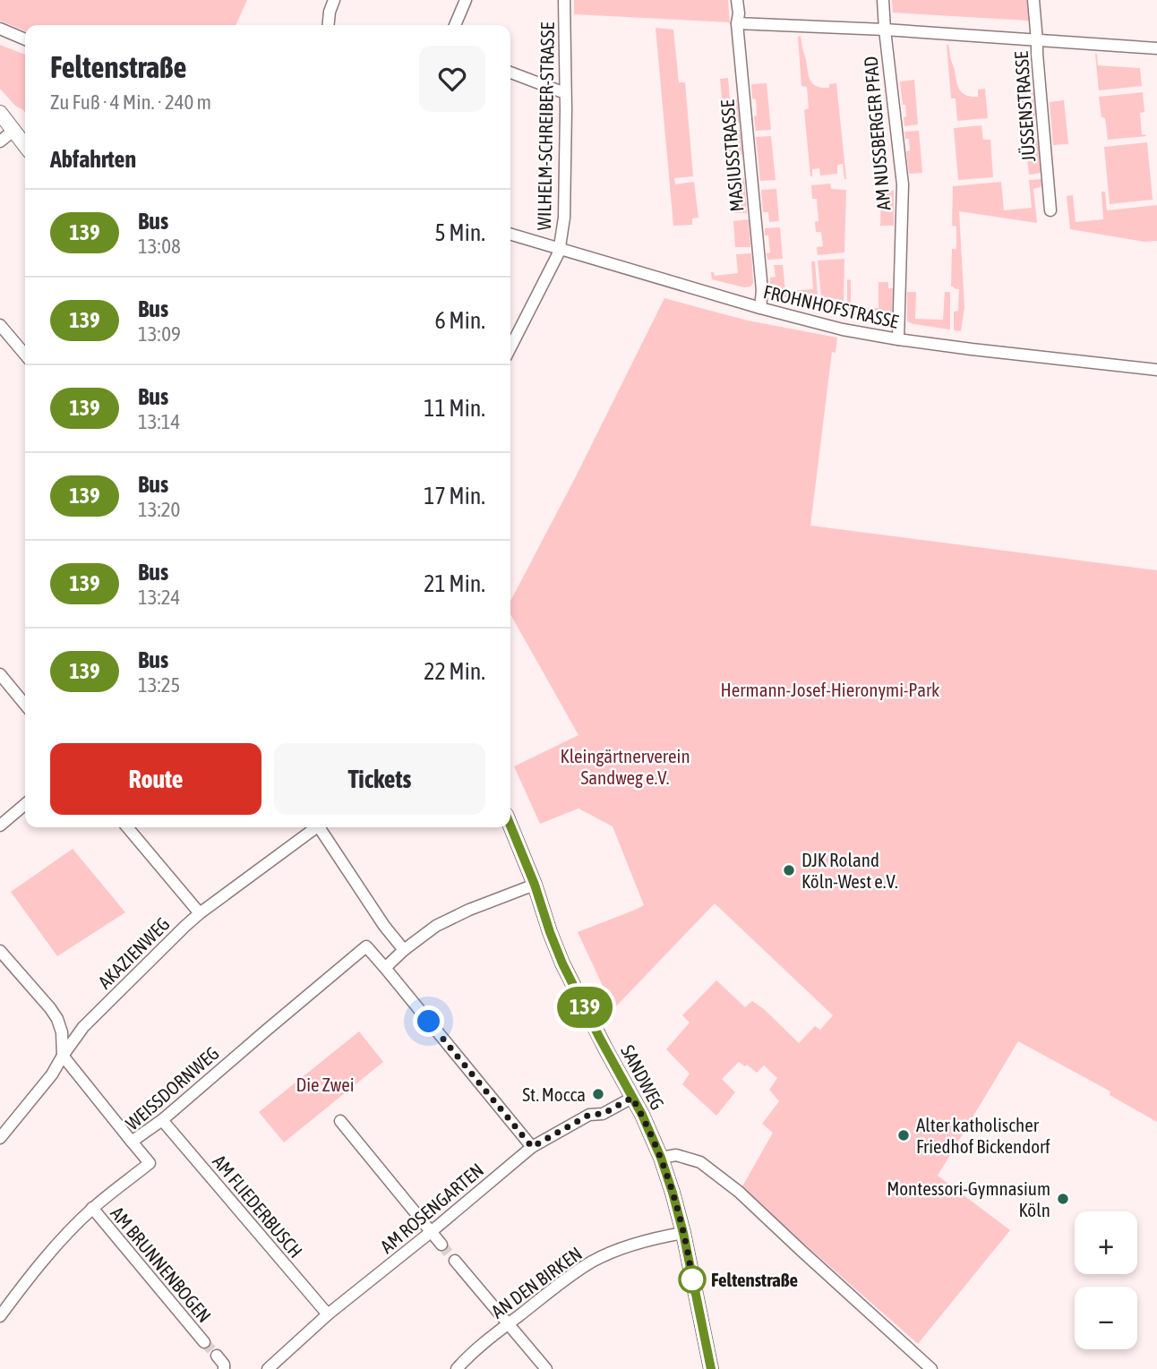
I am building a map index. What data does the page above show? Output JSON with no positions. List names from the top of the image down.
{
  "streets": {
    "street": [
      "JÜSSENSTRASSE",
      "WILHELM-SCHREIBER-STRASSE",
      "AM NUSSBERGER PFAD",
      "MASIUSSTRASSE",
      "FROHNHOFSTRASSE",
      "AKAZIENWEG",
      "SANDWEG",
      "WEISSDORNWEG",
      "AM FLIEDERBUSCH",
      "AM ROSENGARTEN",
      "AM BRUNNENBOGEN",
      "AN DEN BIRKEN"
    ]
  },
  "crossings": [
    ["WILHELM-SCHREIBER-STRASSE", "FROHNHOFSTRASSE"],
    ["AM NUSSBERGER PFAD", "FROHNHOFSTRASSE"],
    ["MASIUSSTRASSE", "FROHNHOFSTRASSE"],
    ["SANDWEG", "AM ROSENGARTEN"],
    ["SANDWEG", "AN DEN BIRKEN"],
    ["WEISSDORNWEG", "AM FLIEDERBUSCH"],
    ["WEISSDORNWEG", "AM BRUNNENBOGEN"],
    ["AM FLIEDERBUSCH", "AM ROSENGARTEN"]
  ],
  "parks": ["Hermann-Josef-Hieronymi-Park", "Kleingärtnerverein Sandweg e.V.", "Die Zwei"],
  "places": [
    "DJK Roland Köln-West e.V.",
    "St. Mocca",
    "Alter katholischer Friedhof Bickendorf",
    "Montessori-Gymnasium Köln",
    "Feltenstraße"
  ],
  "lines": ["bus line 139"],
  "page": {
    "on_map": "139",
    "heading": [
      ["Feltenstraße", "Zu Fuß · 4 Min. · 240 m"],
      "Abfahrten"
    ],
    "list": [
      {
        "mark": "139",
        "name": "Bus",
        "note": "13:08",
        "value": "5 Min."
      },
      {
        "mark": "139",
        "name": "Bus",
        "note": "13:09",
        "value": "6 Min."
      },
      {
        "mark": "139",
        "name": "Bus",
        "note": "13:14",
        "value": "11 Min."
      },
      {
        "mark": "139",
        "name": "Bus",
        "note": "13:20",
        "value": "17 Min."
      },
      {
        "mark": "139",
        "name": "Bus",
        "note": "13:24",
        "value": "21 Min."
      },
      {
        "mark": "139",
        "name": "Bus",
        "note": "13:25",
        "value": "22 Min."
      }
    ],
    "buttons": ["Route", "Tickets"],
    "map_buttons": ["+", "−"]
  }
}
